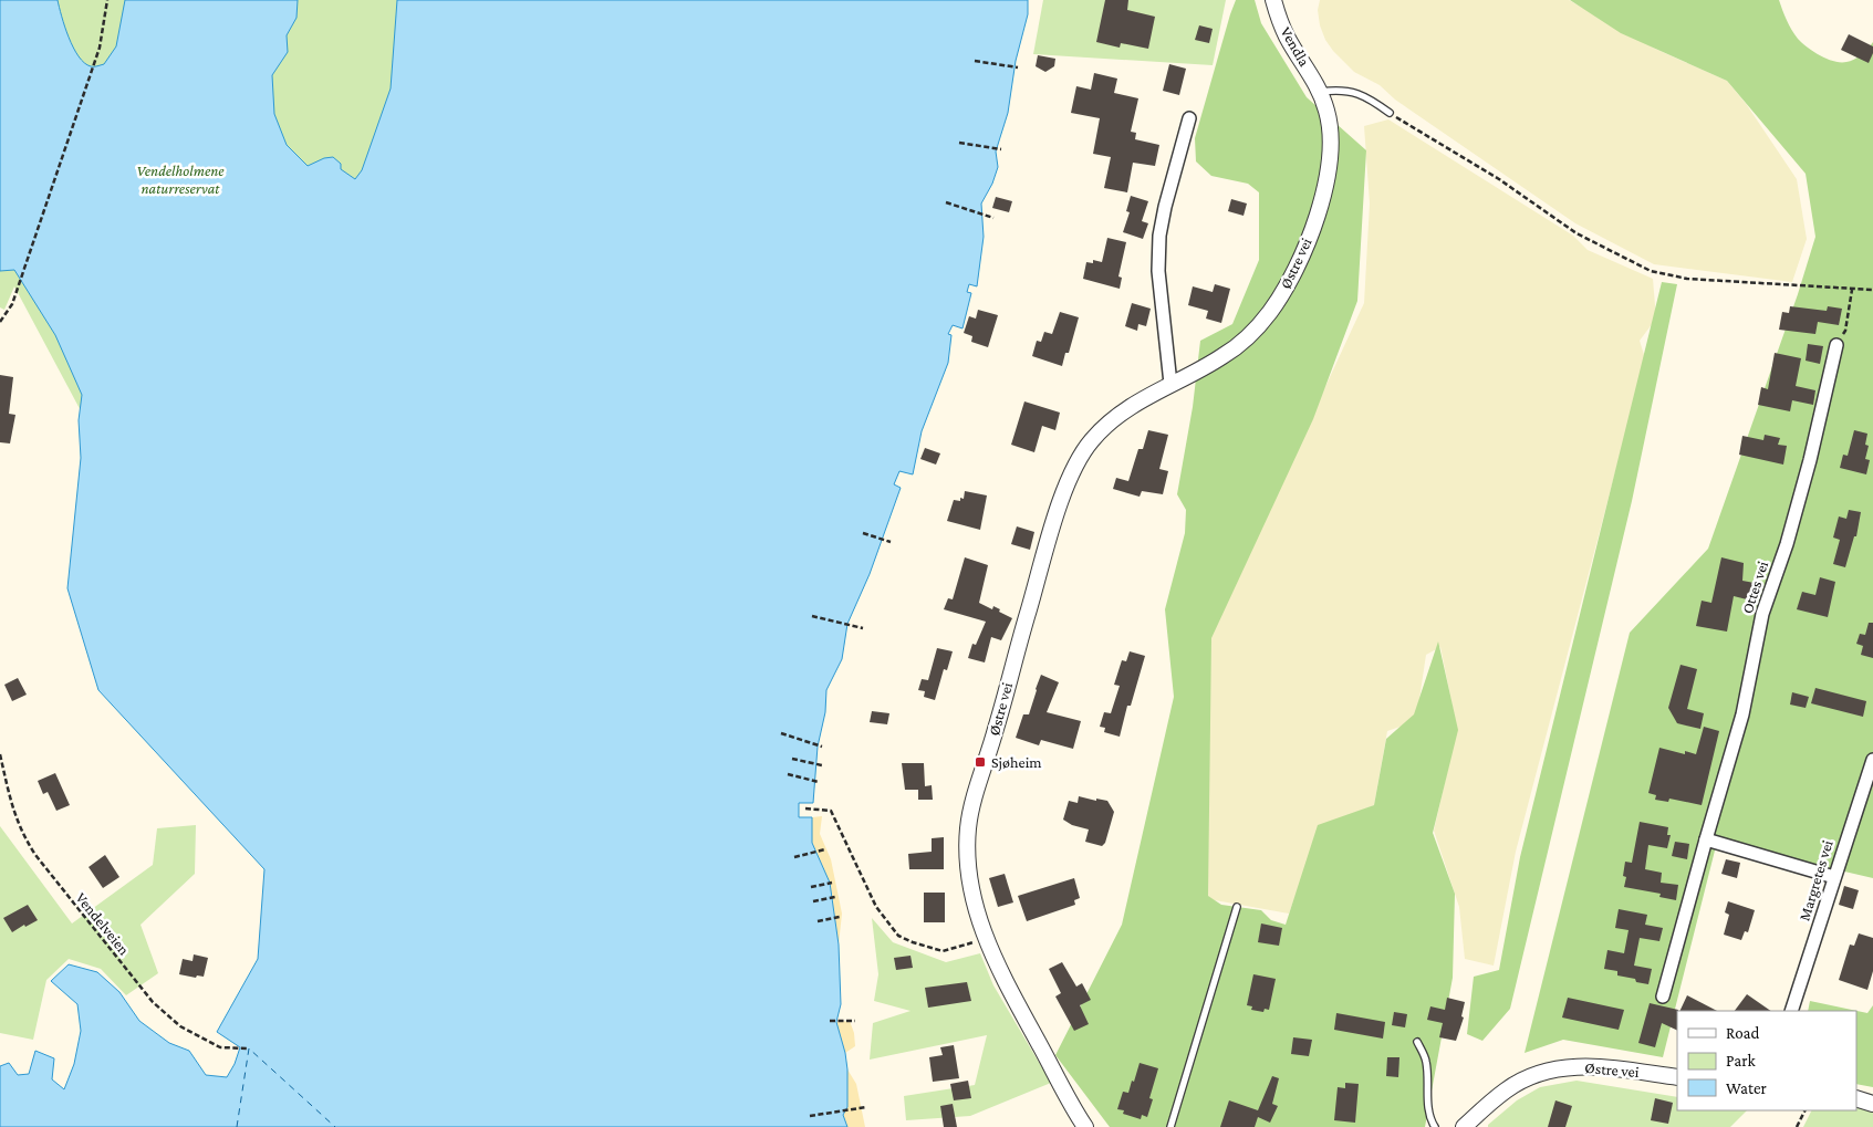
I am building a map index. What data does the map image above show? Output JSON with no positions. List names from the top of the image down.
{
  "streets": {
    "street": [
      "Vendla",
      "Østre vei",
      "Ottes vei",
      "Margretes vei"
    ],
    "path": ["Vendelveien"]
  },
  "crossings": [
    ["Vendla", "Østre vei"]
  ],
  "parks": ["Vendelholmene naturreservat"],
  "places": {
    "transit": ["Sjøheim"]
  },
  "legend": ["Road", "Park", "Water"]
}
